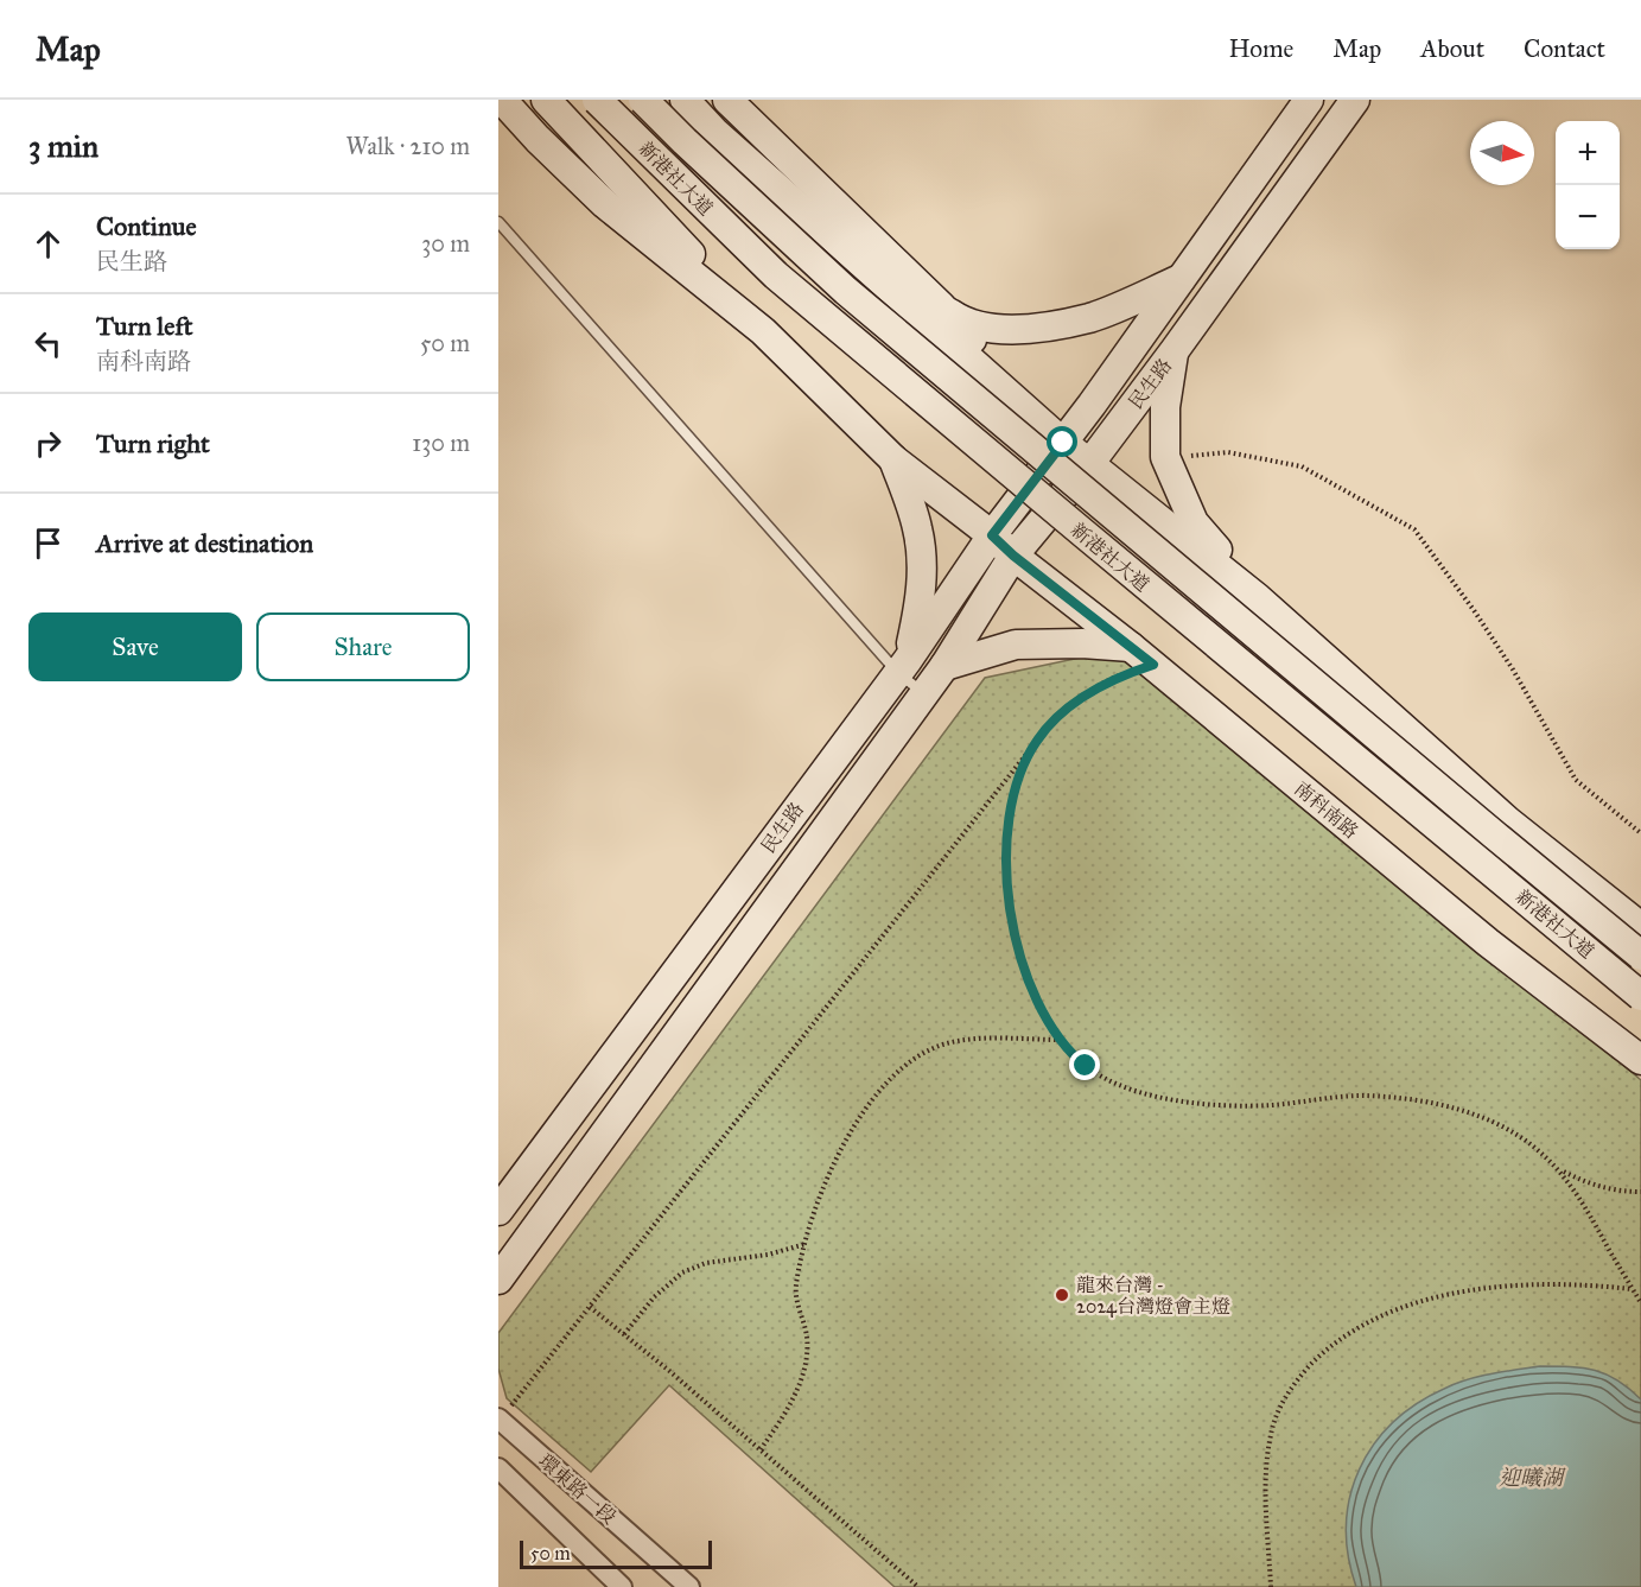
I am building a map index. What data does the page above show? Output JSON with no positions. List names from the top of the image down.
{
  "streets": {
    "street": [
      "新港社大道",
      "民生路",
      "南科南路",
      "環東路一段"
    ]
  },
  "crossings": [
    ["民生路", "南科南路"]
  ],
  "water": ["迎曦湖"],
  "places": ["龍來台灣 - 2024台灣燈會主燈"],
  "scale_bar": "50 m",
  "north": "right",
  "page": {
    "header": "Map",
    "nav": [
      "Home",
      "Map",
      "About",
      "Contact"
    ],
    "heading": ["3 min", "Walk · 210 m"],
    "map_buttons": ["+", "−"],
    "list": [
      ["Continue", "民生路", "30 m"],
      ["Turn left", "南科南路", "50 m"],
      ["Turn right", "130 m"],
      "Arrive at destination"
    ],
    "buttons": ["Save", "Share"],
    "scale": "50 m"
  }
}
